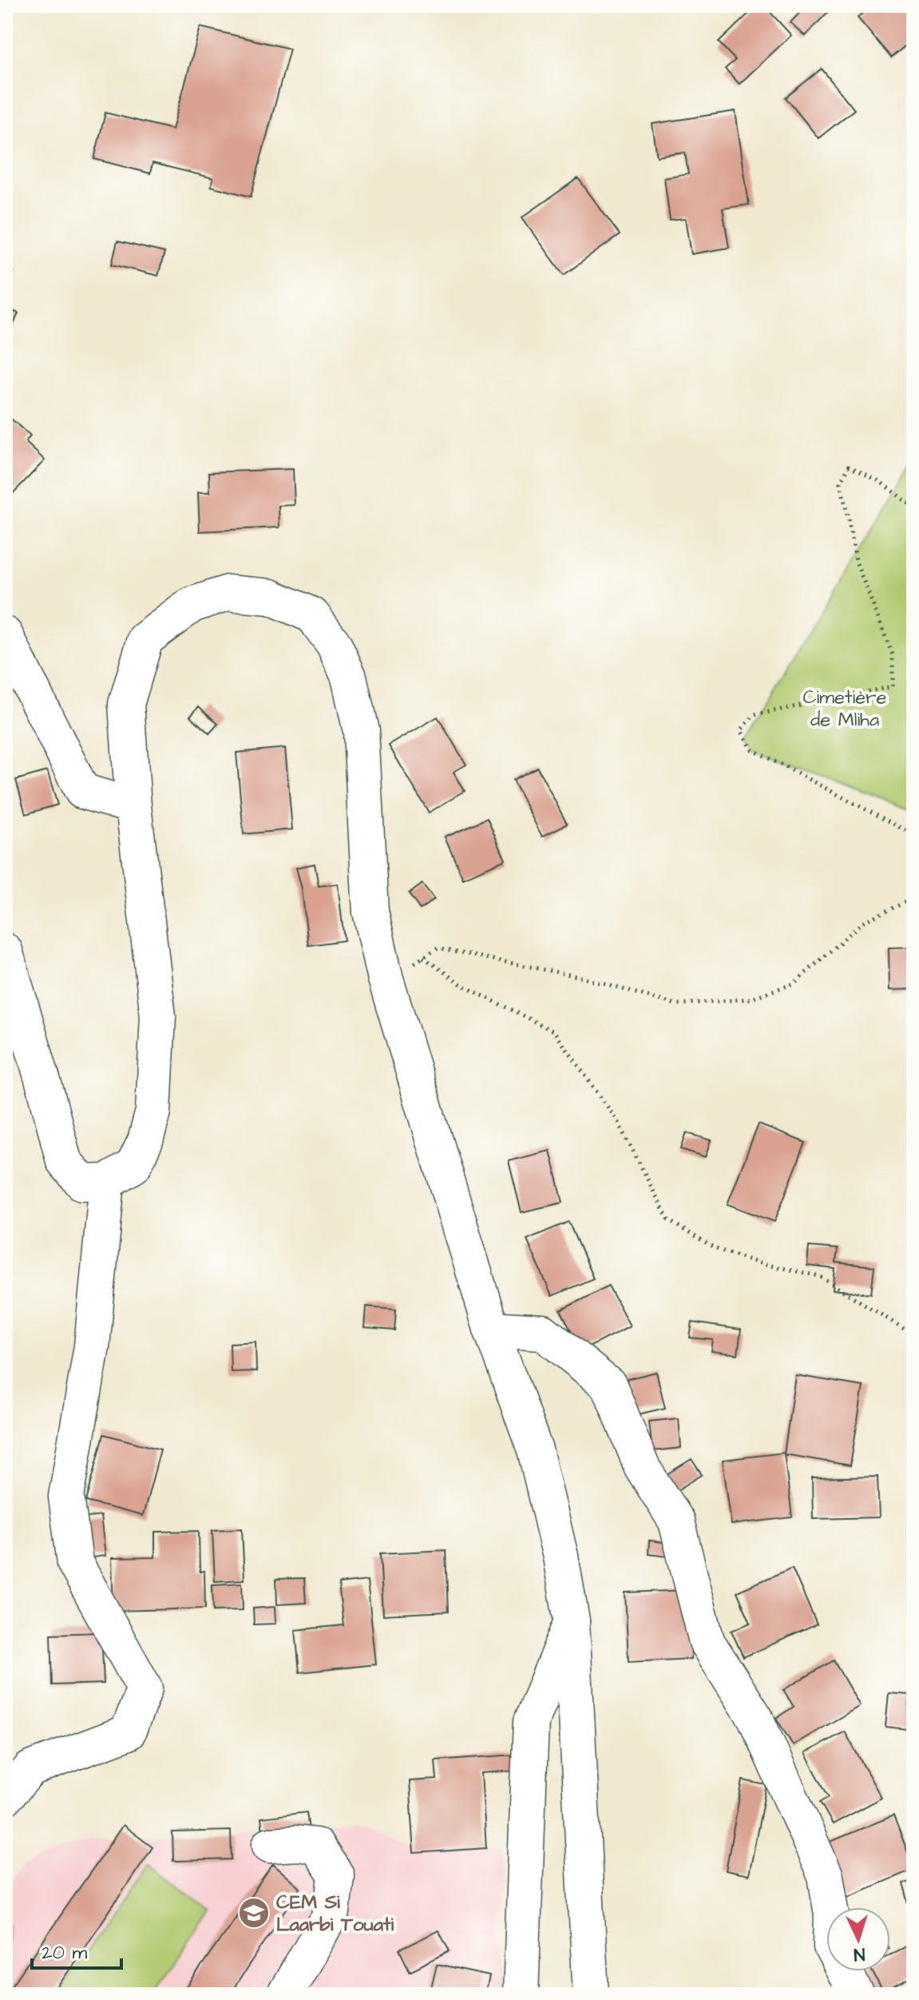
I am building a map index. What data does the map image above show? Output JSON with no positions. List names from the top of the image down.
{
  "parks": ["Cimetière de Mliha"],
  "places": {
    "school or university": ["CEM Si Laarbi Touati"]
  },
  "scale_bar": "20 m",
  "north": "bottom"
}
